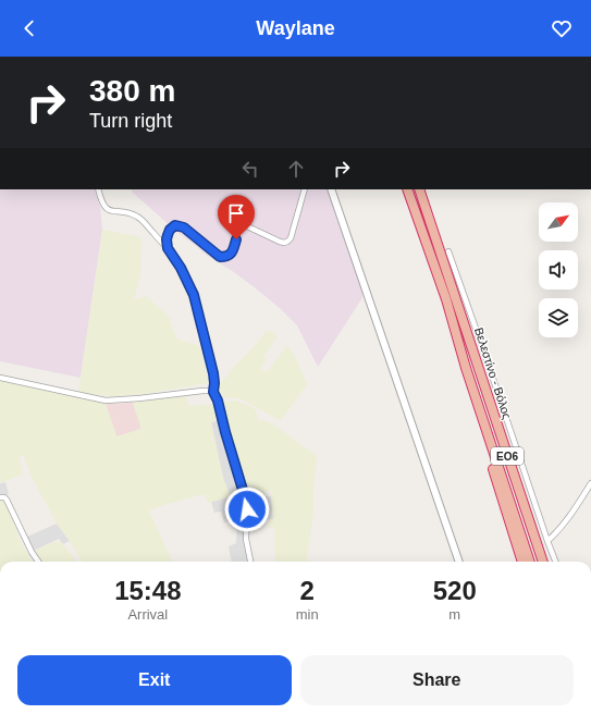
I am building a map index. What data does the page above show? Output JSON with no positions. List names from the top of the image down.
{
  "streets": {
    "highway": ["Βελεστίνο - Βόλος", "ΕΟ6"]
  },
  "north": "top right",
  "page": {
    "header": "Waylane",
    "turn": ["380 m", "Turn right"],
    "eta": [
      "15:48",
      "Arrival",
      "2",
      "min",
      "520",
      "m"
    ],
    "buttons": ["Exit", "Share"]
  }
}
